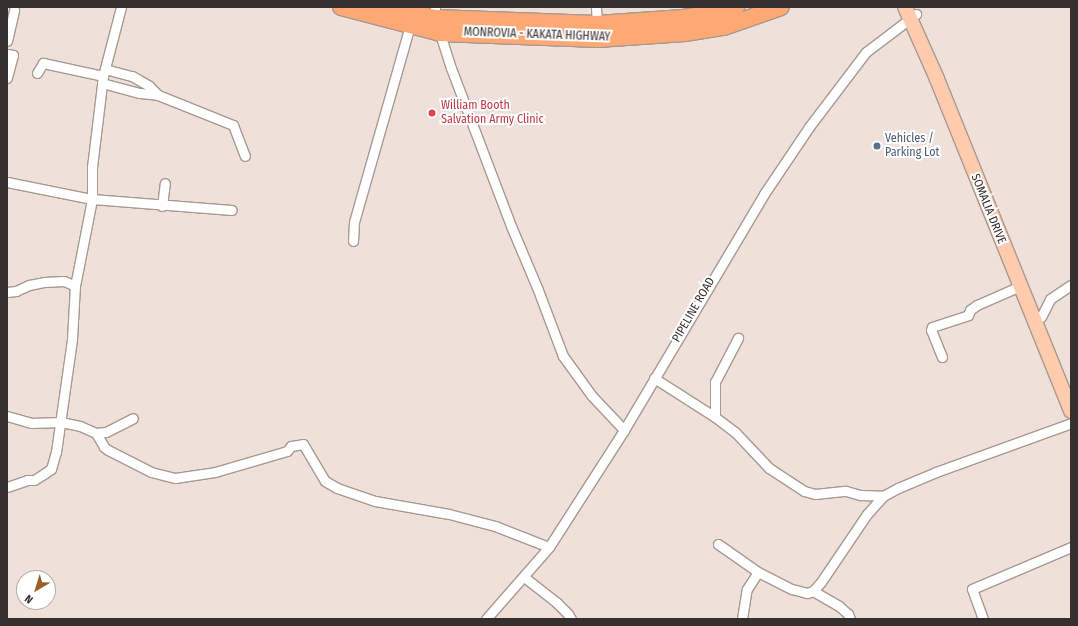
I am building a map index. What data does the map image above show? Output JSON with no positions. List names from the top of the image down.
{
  "streets": {
    "highway": ["MONROVIA - KAKATA HIGHWAY"],
    "main road": ["SOMALIA DRIVE"],
    "street": ["PIPELINE ROAD"]
  },
  "crossings": [
    ["SOMALIA DRIVE", "PIPELINE ROAD"]
  ],
  "places": ["William Booth Salvation Army Clinic", "Vehicles / Parking Lot"],
  "north": "bottom left"
}
